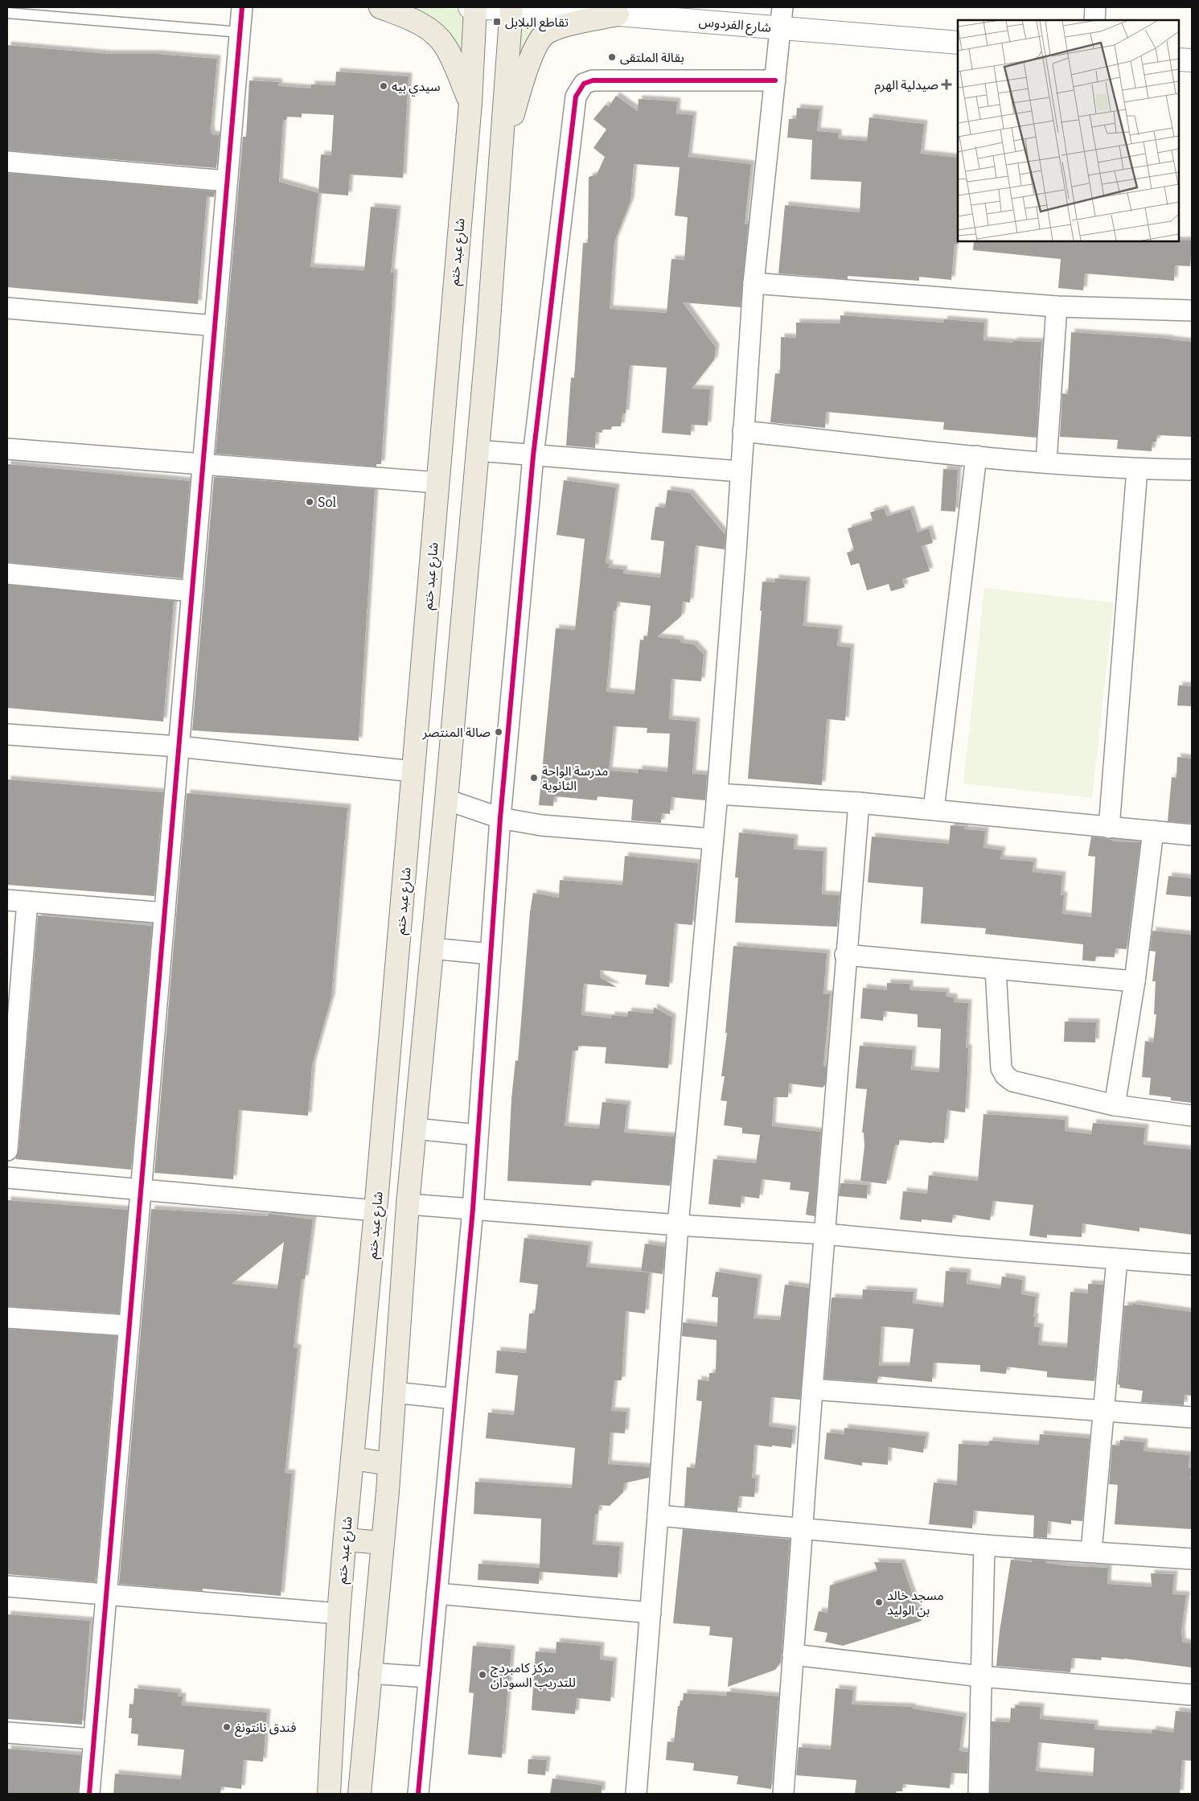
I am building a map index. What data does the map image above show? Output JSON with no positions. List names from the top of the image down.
{
  "streets": {
    "main road": ["شارع عبد ختم"],
    "street": ["شارع الفردوس"]
  },
  "crossings": [
    ["شارع الفردوس", "شارع عبد ختم"]
  ],
  "places": {
    "transit": ["تقاطع البلابل"],
    "other": [
      "بقالة الملتقى",
      "سيدي بيه",
      "Sol",
      "صالة المنتصر",
      "مدرسة الواحة الثانوية",
      "مسجد خالد بن الوليد",
      "مركز كامبردج للتدريب السودان",
      "فندق نانتونغ"
    ],
    "health": ["صيدلية الهرم"]
  }
}
